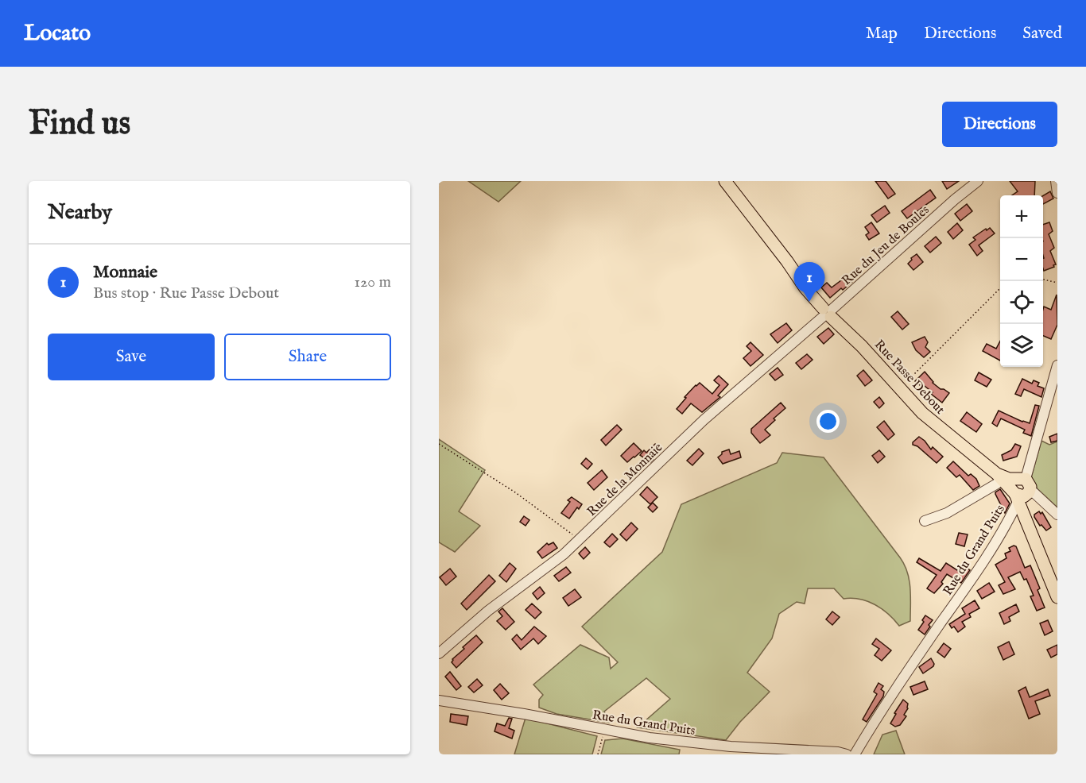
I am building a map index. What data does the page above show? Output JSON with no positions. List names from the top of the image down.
{
  "streets": {
    "main road": ["Rue Passe Debout"],
    "street": ["Rue du Jeu de Boules", "Rue de la Monnaie", "Rue du Grand Puits"]
  },
  "crossings": [
    ["Rue du Jeu de Boules", "Rue Passe Debout"],
    ["Rue du Jeu de Boules", "Rue de la Monnaie"],
    ["Rue Passe Debout", "Rue de la Monnaie"]
  ],
  "page": {
    "header": "Locato",
    "nav": ["Map", "Directions", "Saved"],
    "buttons": [
      "Directions",
      ["Save", "Share"]
    ],
    "title": "Find us",
    "heading": "Nearby",
    "map_buttons": ["+", "−"],
    "list": [
      {
        "mark": "1",
        "name": "Monnaie",
        "note": "Bus stop · Rue Passe Debout",
        "value": "120 m"
      }
    ],
    "pins": "1"
  }
}
